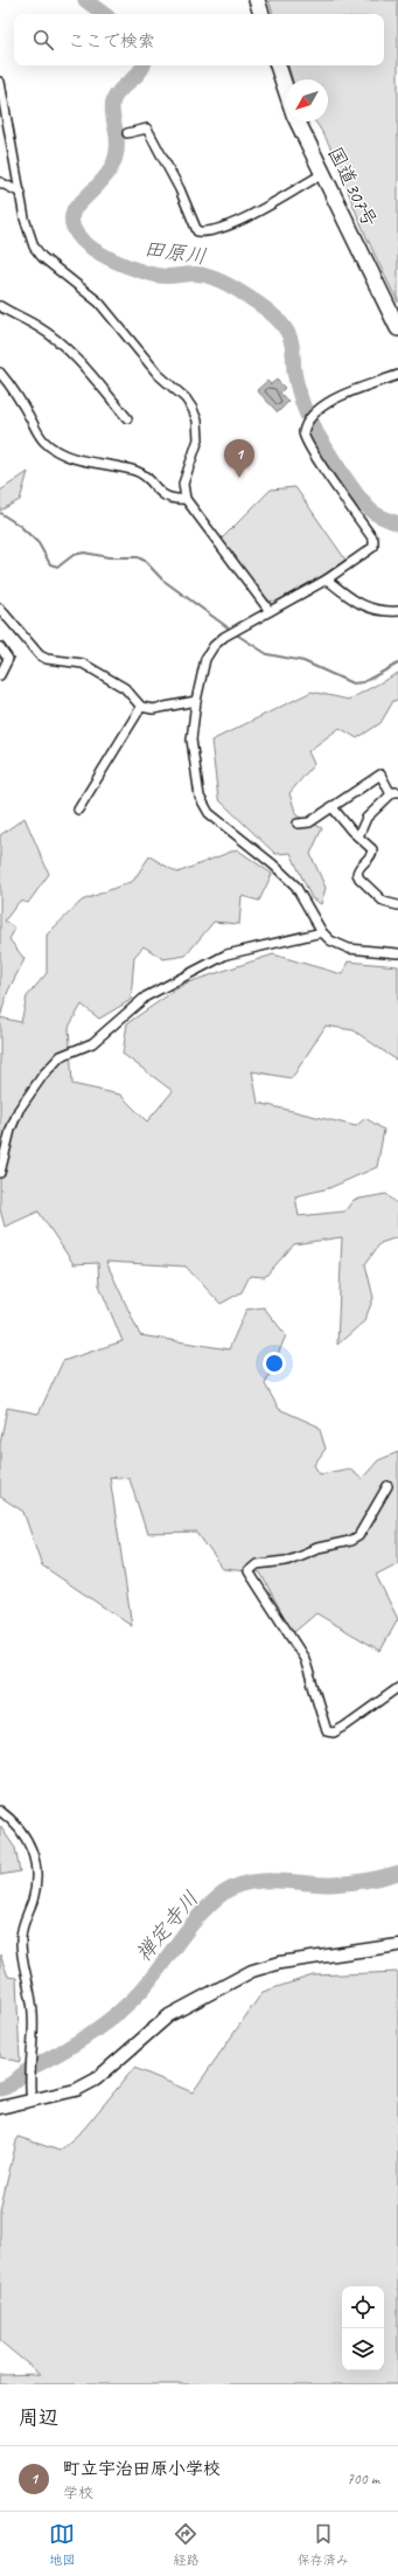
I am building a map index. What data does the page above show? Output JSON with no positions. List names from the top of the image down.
{
  "streets": {
    "highway": ["国道307号"]
  },
  "water": ["田原川", "禅定寺川"],
  "north": "bottom left",
  "page": {
    "search": "ここで検索",
    "pins": "1",
    "heading": "周辺",
    "list": [
      {
        "mark": "1",
        "name": "町立宇治田原小学校",
        "note": "学校",
        "value": "700 m"
      }
    ],
    "nav": ["地図", "経路", "保存済み"]
  }
}
